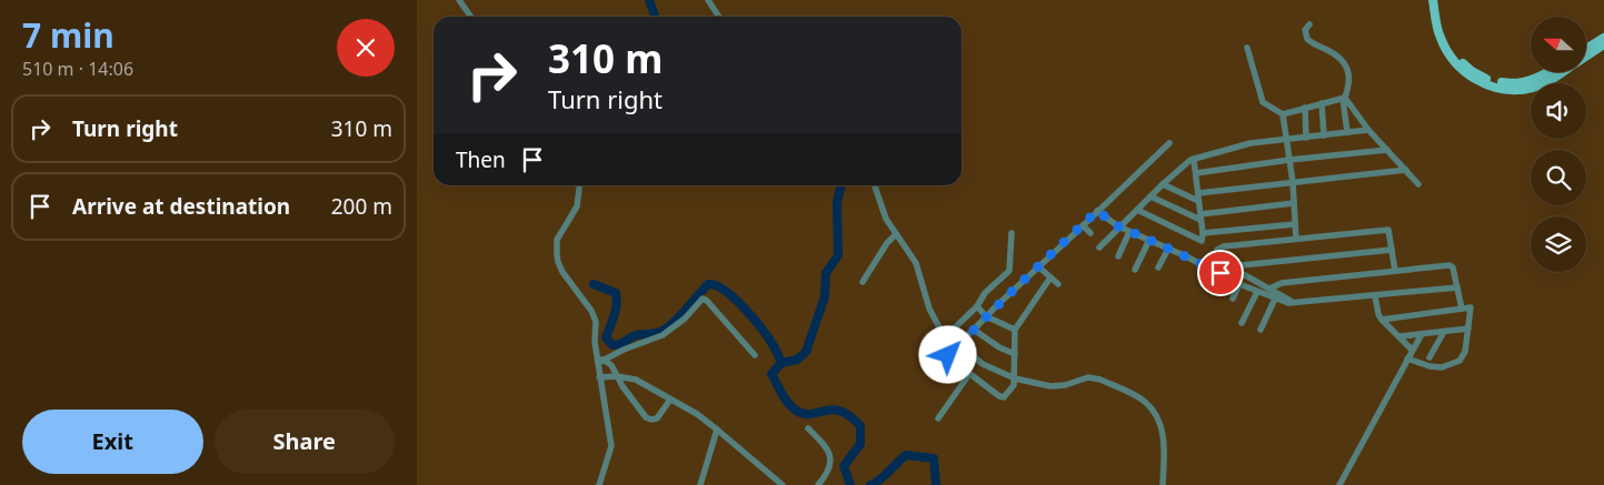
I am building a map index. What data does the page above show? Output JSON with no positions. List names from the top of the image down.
{
  "north": "left",
  "page": {
    "heading": ["7 min", "510 m · 14:06"],
    "turn": ["310 m", "Turn right"],
    "list": [
      {
        "name": "Turn right",
        "value": "310 m"
      },
      {
        "name": "Arrive at destination",
        "value": "200 m"
      }
    ],
    "then": "Then",
    "buttons": ["Exit", "Share"]
  }
}
